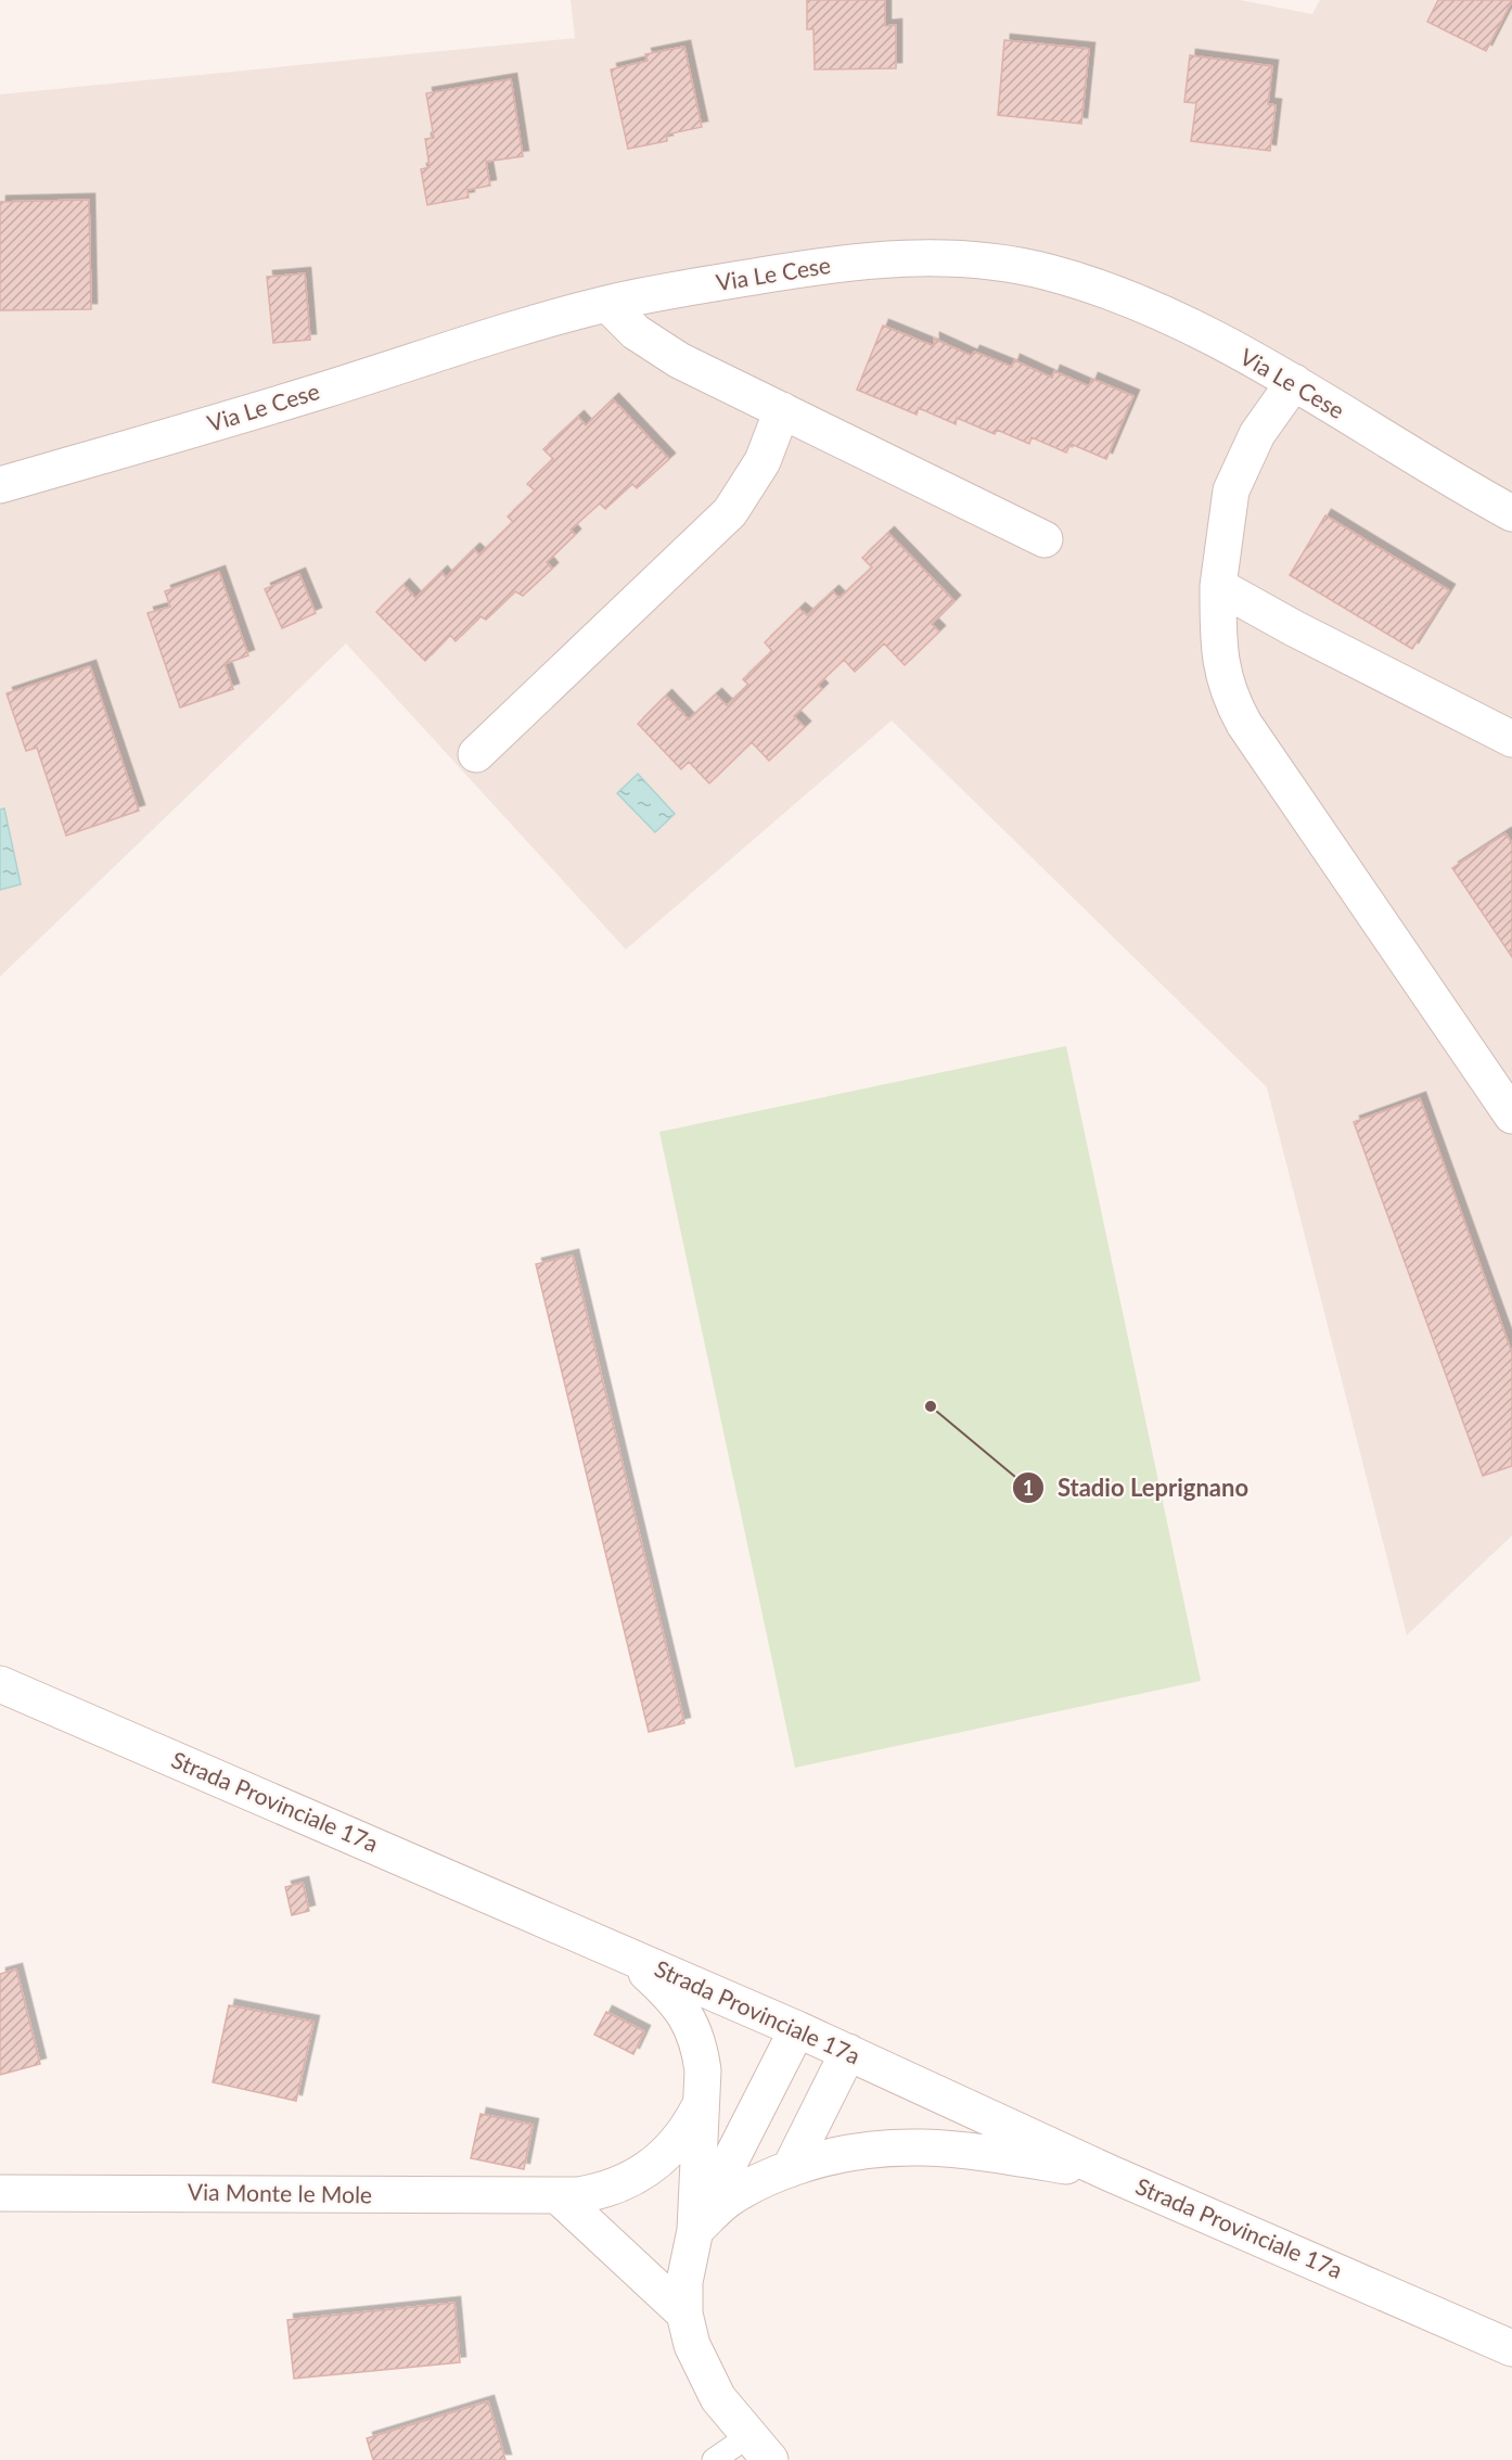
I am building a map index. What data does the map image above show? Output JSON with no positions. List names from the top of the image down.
{
  "streets": {
    "street": ["Via Le Cese", "Strada Provinciale 17a", "Via Monte le Mole"]
  },
  "places": ["Stadio Leprignano"]
}
